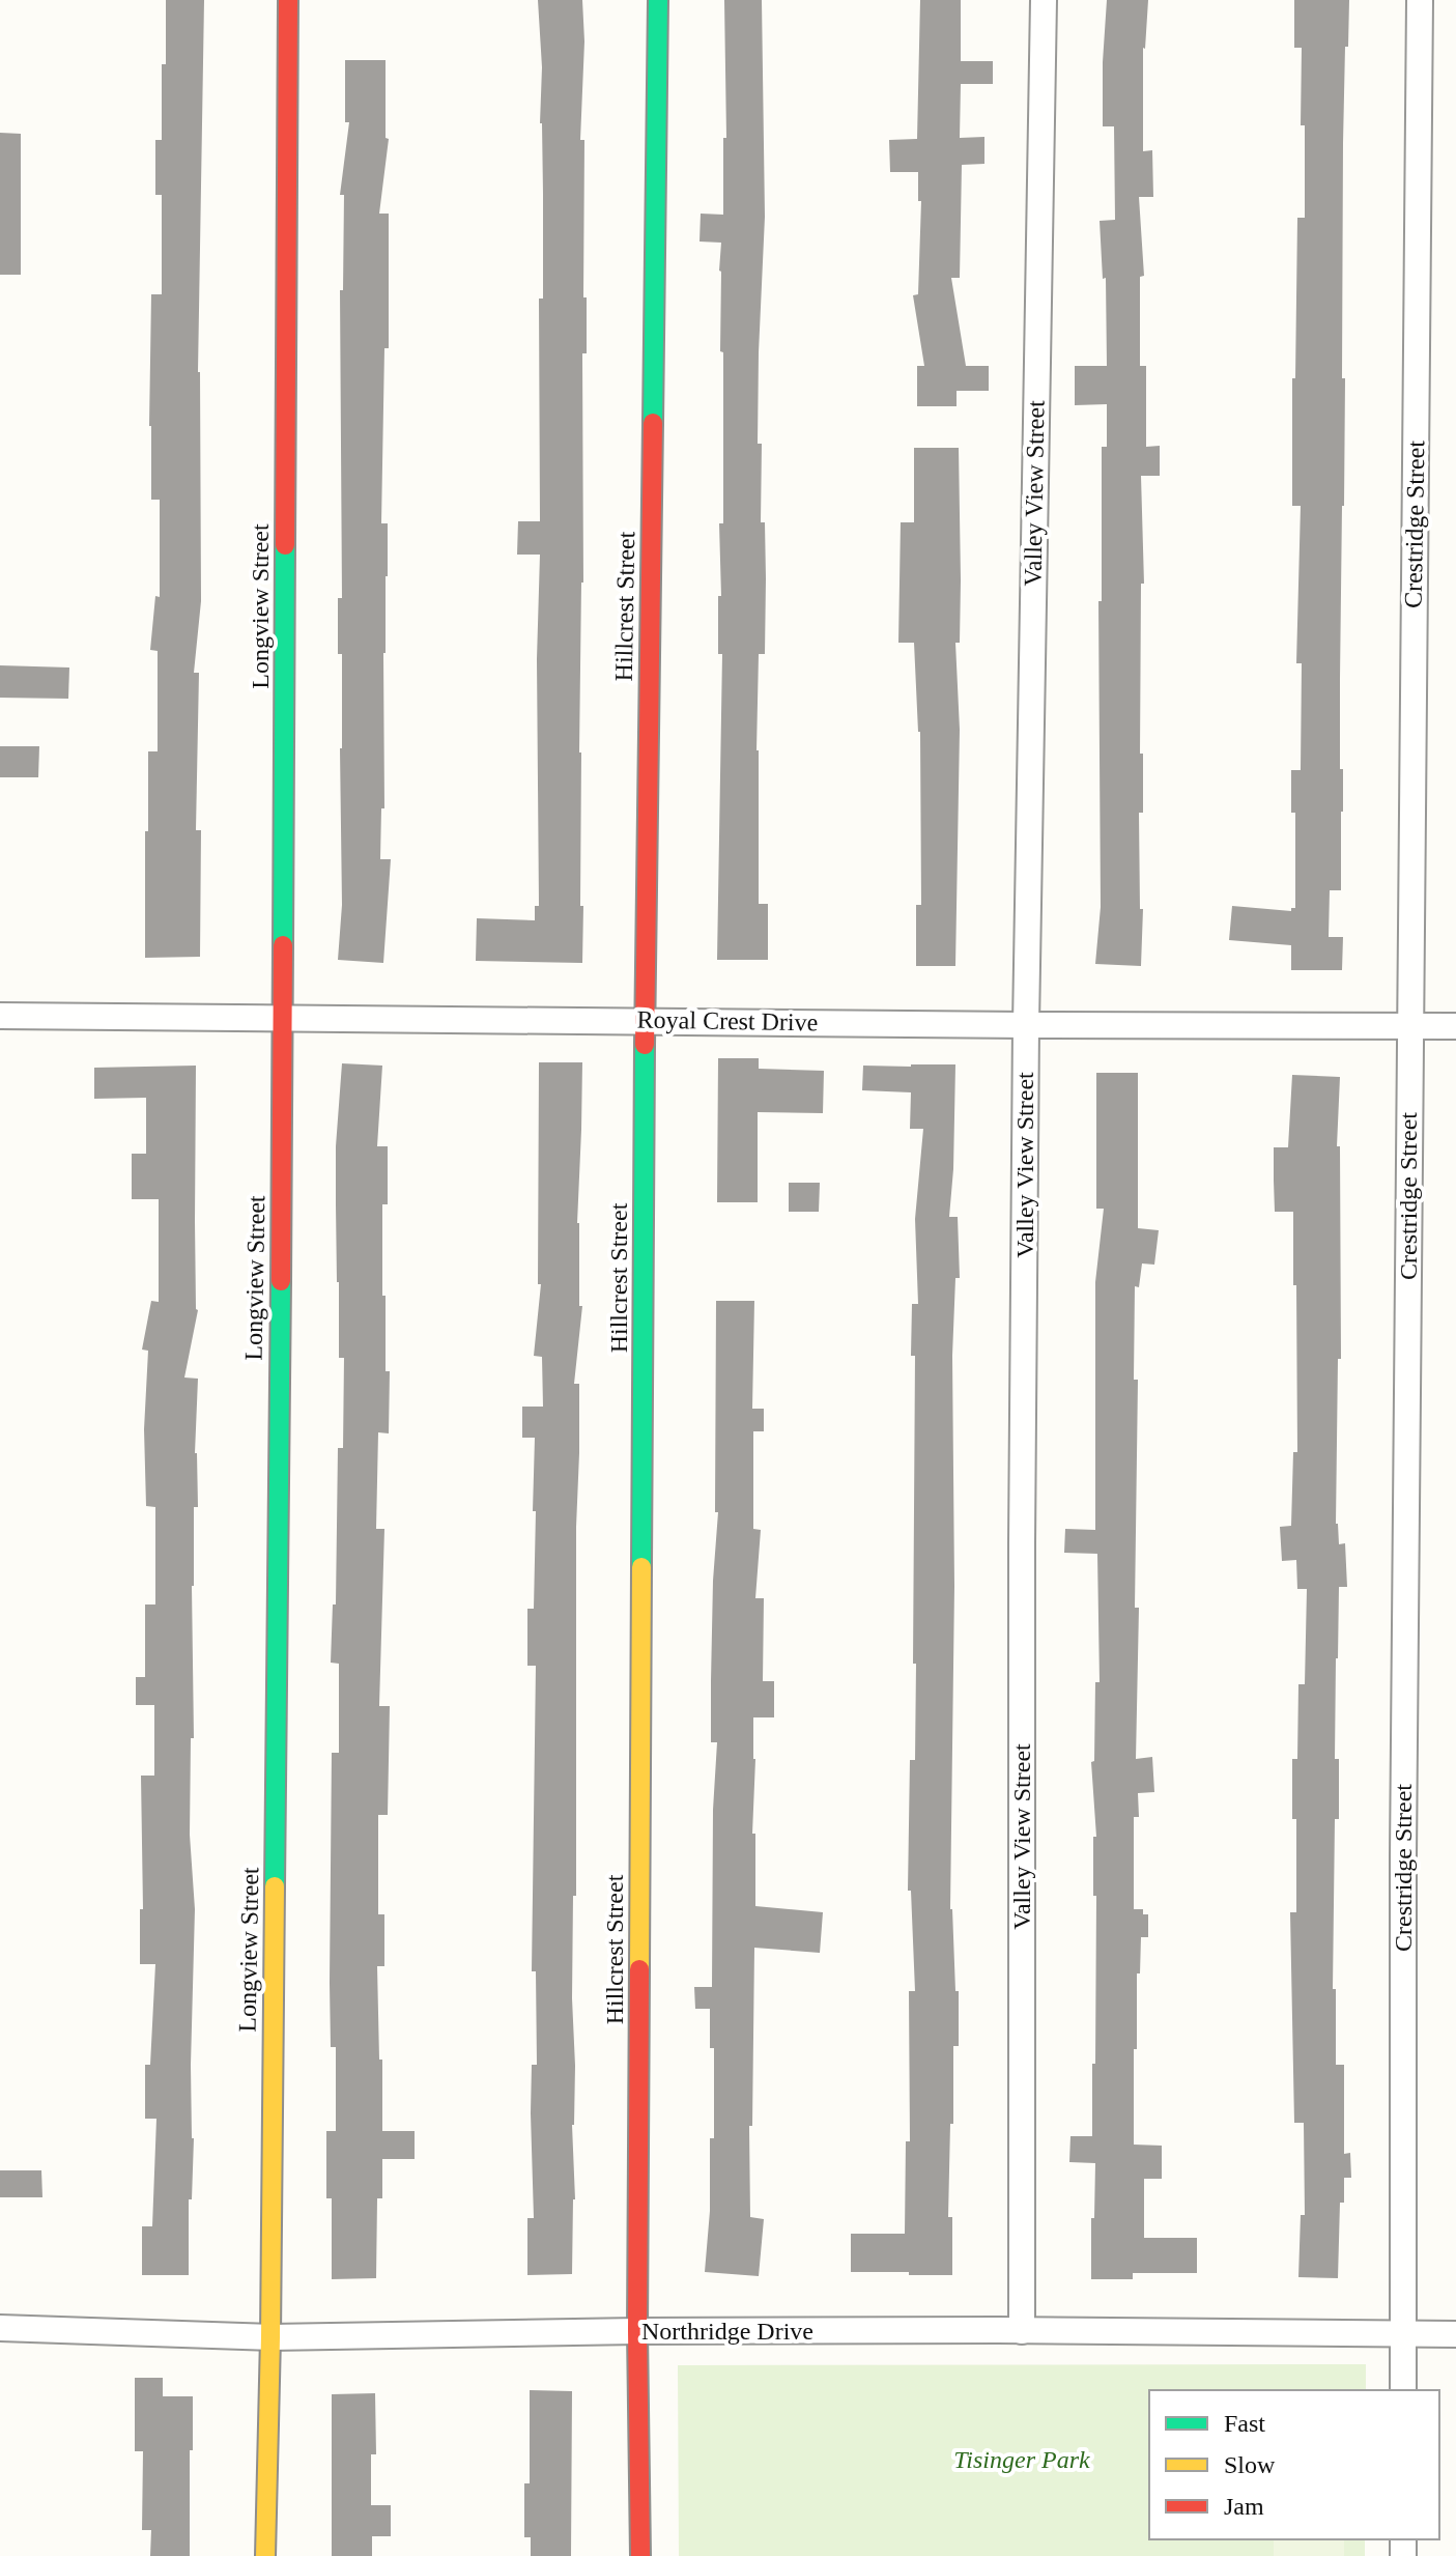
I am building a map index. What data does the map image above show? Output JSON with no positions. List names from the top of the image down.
{
  "streets": {
    "street": [
      "Valley View Street",
      "Crestridge Street",
      "Longview Street",
      "Hillcrest Street",
      "Royal Crest Drive",
      "Northridge Drive"
    ]
  },
  "crossings": [
    ["Valley View Street", "Royal Crest Drive"],
    ["Valley View Street", "Northridge Drive"],
    ["Crestridge Street", "Royal Crest Drive"],
    ["Crestridge Street", "Northridge Drive"],
    ["Longview Street", "Royal Crest Drive"],
    ["Longview Street", "Northridge Drive"],
    ["Hillcrest Street", "Royal Crest Drive"],
    ["Hillcrest Street", "Northridge Drive"]
  ],
  "parks": ["Tisinger Park"],
  "legend": ["Fast", "Slow", "Jam"]
}
